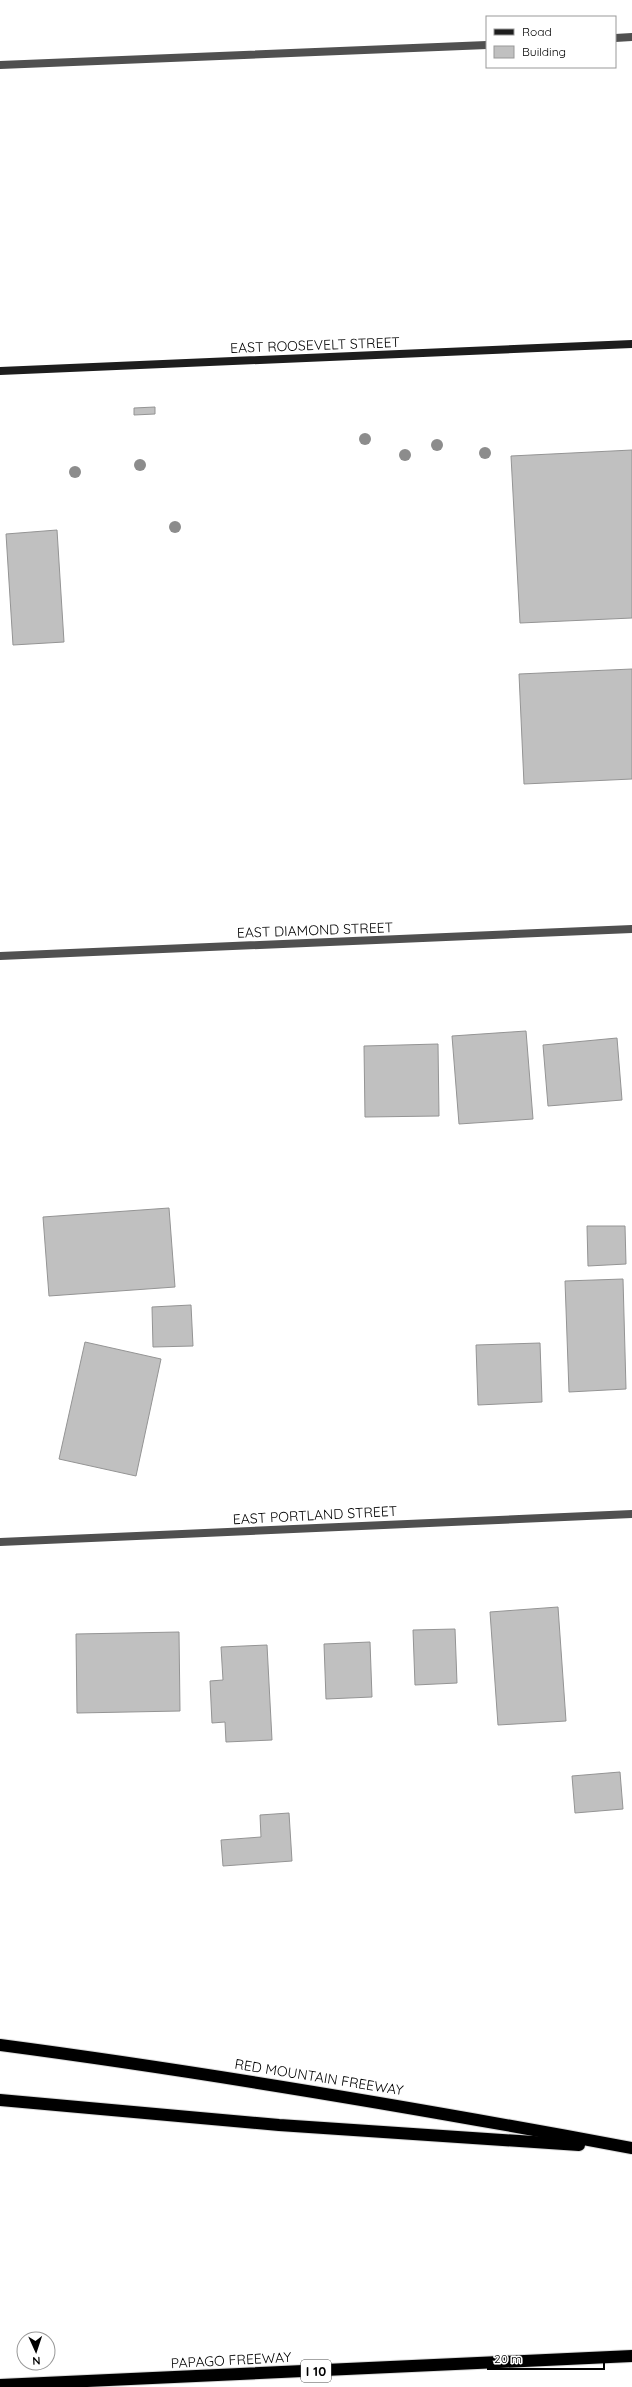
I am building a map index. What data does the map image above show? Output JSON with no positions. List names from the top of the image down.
{
  "streets": {
    "highway": ["RED MOUNTAIN FREEWAY", "PAPAGO FREEWAY", "I 10"],
    "street": ["EAST ROOSEVELT STREET", "EAST DIAMOND STREET", "EAST PORTLAND STREET"]
  },
  "legend": ["Road", "Building"],
  "scale_bar": "20 m",
  "north": "bottom"
}
